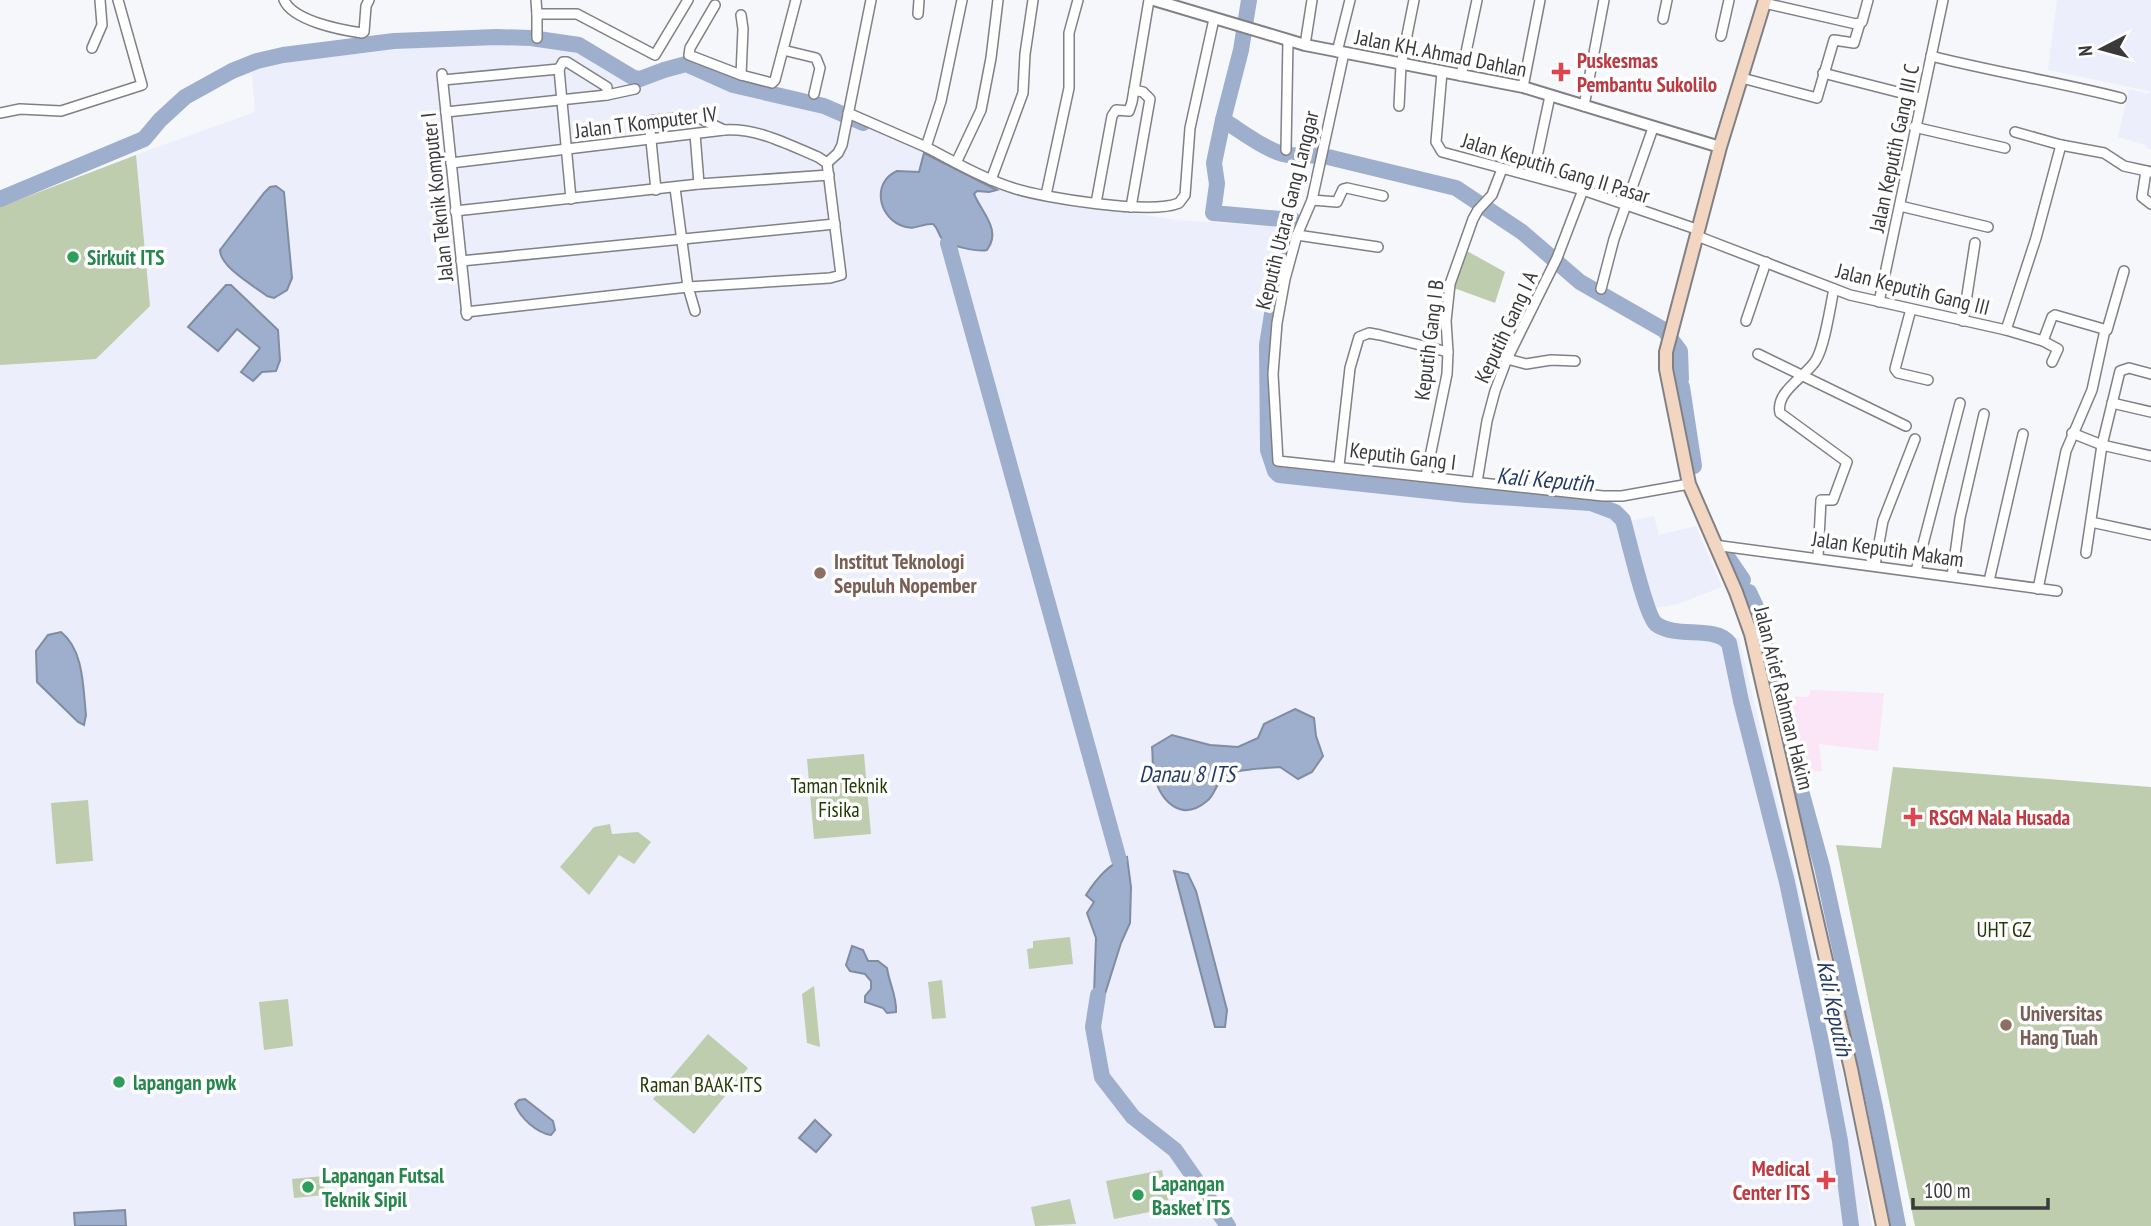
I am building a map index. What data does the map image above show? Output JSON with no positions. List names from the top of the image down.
{
  "streets": {
    "main road": ["Jalan Arief Rahman Hakim"],
    "street": [
      "Jalan KH. Ahmad Dahlan",
      "Jalan T Komputer IV",
      "Jalan Keputih Gang III C",
      "Jalan Keputih Gang II Pasar",
      "Jalan Teknik Komputer I",
      "Keputih Utara Gang Langgar",
      "Jalan Keputih Gang III",
      "Keputih Gang I A",
      "Keputih Gang I B",
      "Keputih Gang I",
      "Jalan Keputih Makam"
    ]
  },
  "crossings": [
    ["Jalan KH. Ahmad Dahlan", "Jalan Keputih Gang II Pasar"],
    ["Jalan KH. Ahmad Dahlan", "Keputih Utara Gang Langgar"],
    ["Jalan KH. Ahmad Dahlan", "Jalan Arief Rahman Hakim"],
    ["Jalan T Komputer IV", "Jalan Teknik Komputer I"],
    ["Jalan Keputih Gang III C", "Jalan Keputih Gang III"],
    ["Jalan Keputih Gang II Pasar", "Jalan Keputih Gang III"],
    ["Jalan Keputih Gang II Pasar", "Keputih Gang I A"],
    ["Jalan Keputih Gang II Pasar", "Keputih Gang I B"],
    ["Jalan Keputih Gang II Pasar", "Jalan Arief Rahman Hakim"],
    ["Keputih Utara Gang Langgar", "Keputih Gang I"],
    ["Jalan Keputih Gang III", "Jalan Arief Rahman Hakim"],
    ["Keputih Gang I A", "Keputih Gang I"],
    ["Keputih Gang I B", "Keputih Gang I"],
    ["Keputih Gang I", "Jalan Arief Rahman Hakim"],
    ["Jalan Keputih Makam", "Jalan Arief Rahman Hakim"]
  ],
  "water": ["Kali Keputih", "Danau 8 ITS"],
  "parks": ["Taman Teknik Fisika", "UHT GZ", "Raman BAAK-ITS"],
  "places": {
    "health": ["Puskesmas Pembantu Sukolilo", "RSGM Nala Husada", "Medical Center ITS"],
    "other": [
      "Sirkuit ITS",
      "Institut Teknologi Sepuluh Nopember",
      "Universitas Hang Tuah",
      "lapangan pwk",
      "Lapangan Futsal Teknik Sipil",
      "Lapangan Basket ITS"
    ]
  },
  "scale_bar": "100 m",
  "north": "left"
}
